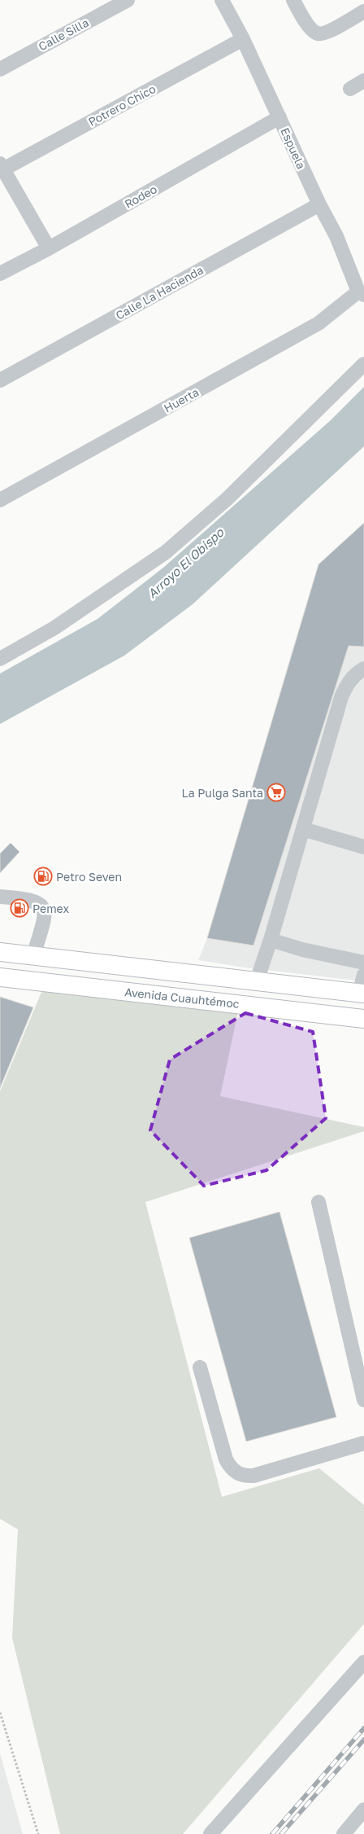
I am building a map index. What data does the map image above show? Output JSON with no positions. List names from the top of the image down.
{
  "streets": {
    "main road": ["Avenida Cuauhtémoc"],
    "street": [
      "Calle Silla",
      "Potrero Chico",
      "Espuela",
      "Rodeo",
      "Calle La Hacienda",
      "Huerta"
    ]
  },
  "crossings": [
    ["Potrero Chico", "Espuela"],
    ["Espuela", "Rodeo"],
    ["Espuela", "Calle La Hacienda"],
    ["Espuela", "Huerta"]
  ],
  "water": ["Arroyo El Obispo"],
  "places": {
    "supermarket": ["La Pulga Santa"],
    "fuel station": ["Petro Seven", "Pemex"]
  }
}
